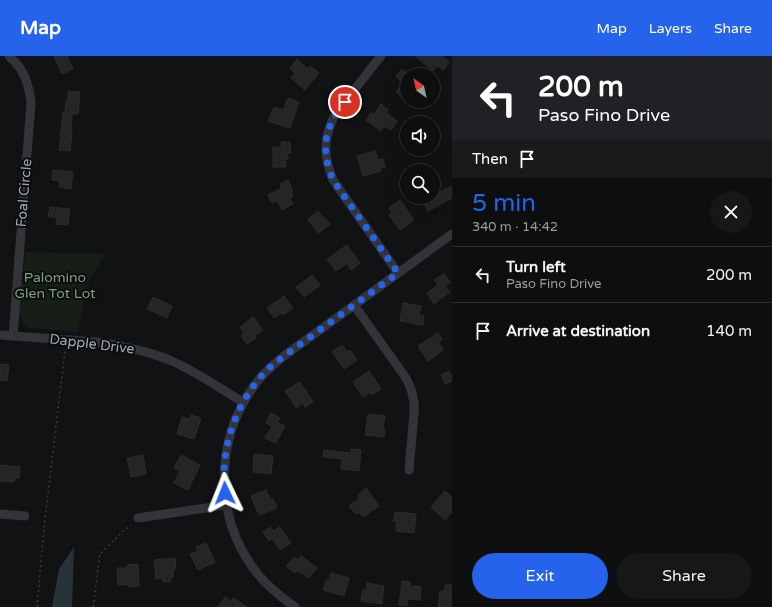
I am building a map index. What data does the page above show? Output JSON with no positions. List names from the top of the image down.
{
  "streets": {
    "street": ["Foal Circle", "Dapple Drive"]
  },
  "crossings": [
    ["Foal Circle", "Dapple Drive"]
  ],
  "parks": ["Palomino Glen Tot Lot"],
  "north": "top left",
  "page": {
    "header": "Map",
    "nav": ["Map", "Layers", "Share"],
    "turn": ["200 m", "Paso Fino Drive"],
    "then": "Then",
    "heading": ["5 min", "340 m · 14:42"],
    "list": [
      {
        "name": "Turn left",
        "note": "Paso Fino Drive",
        "value": "200 m"
      },
      {
        "name": "Arrive at destination",
        "value": "140 m"
      }
    ],
    "buttons": ["Exit", "Share"]
  }
}
